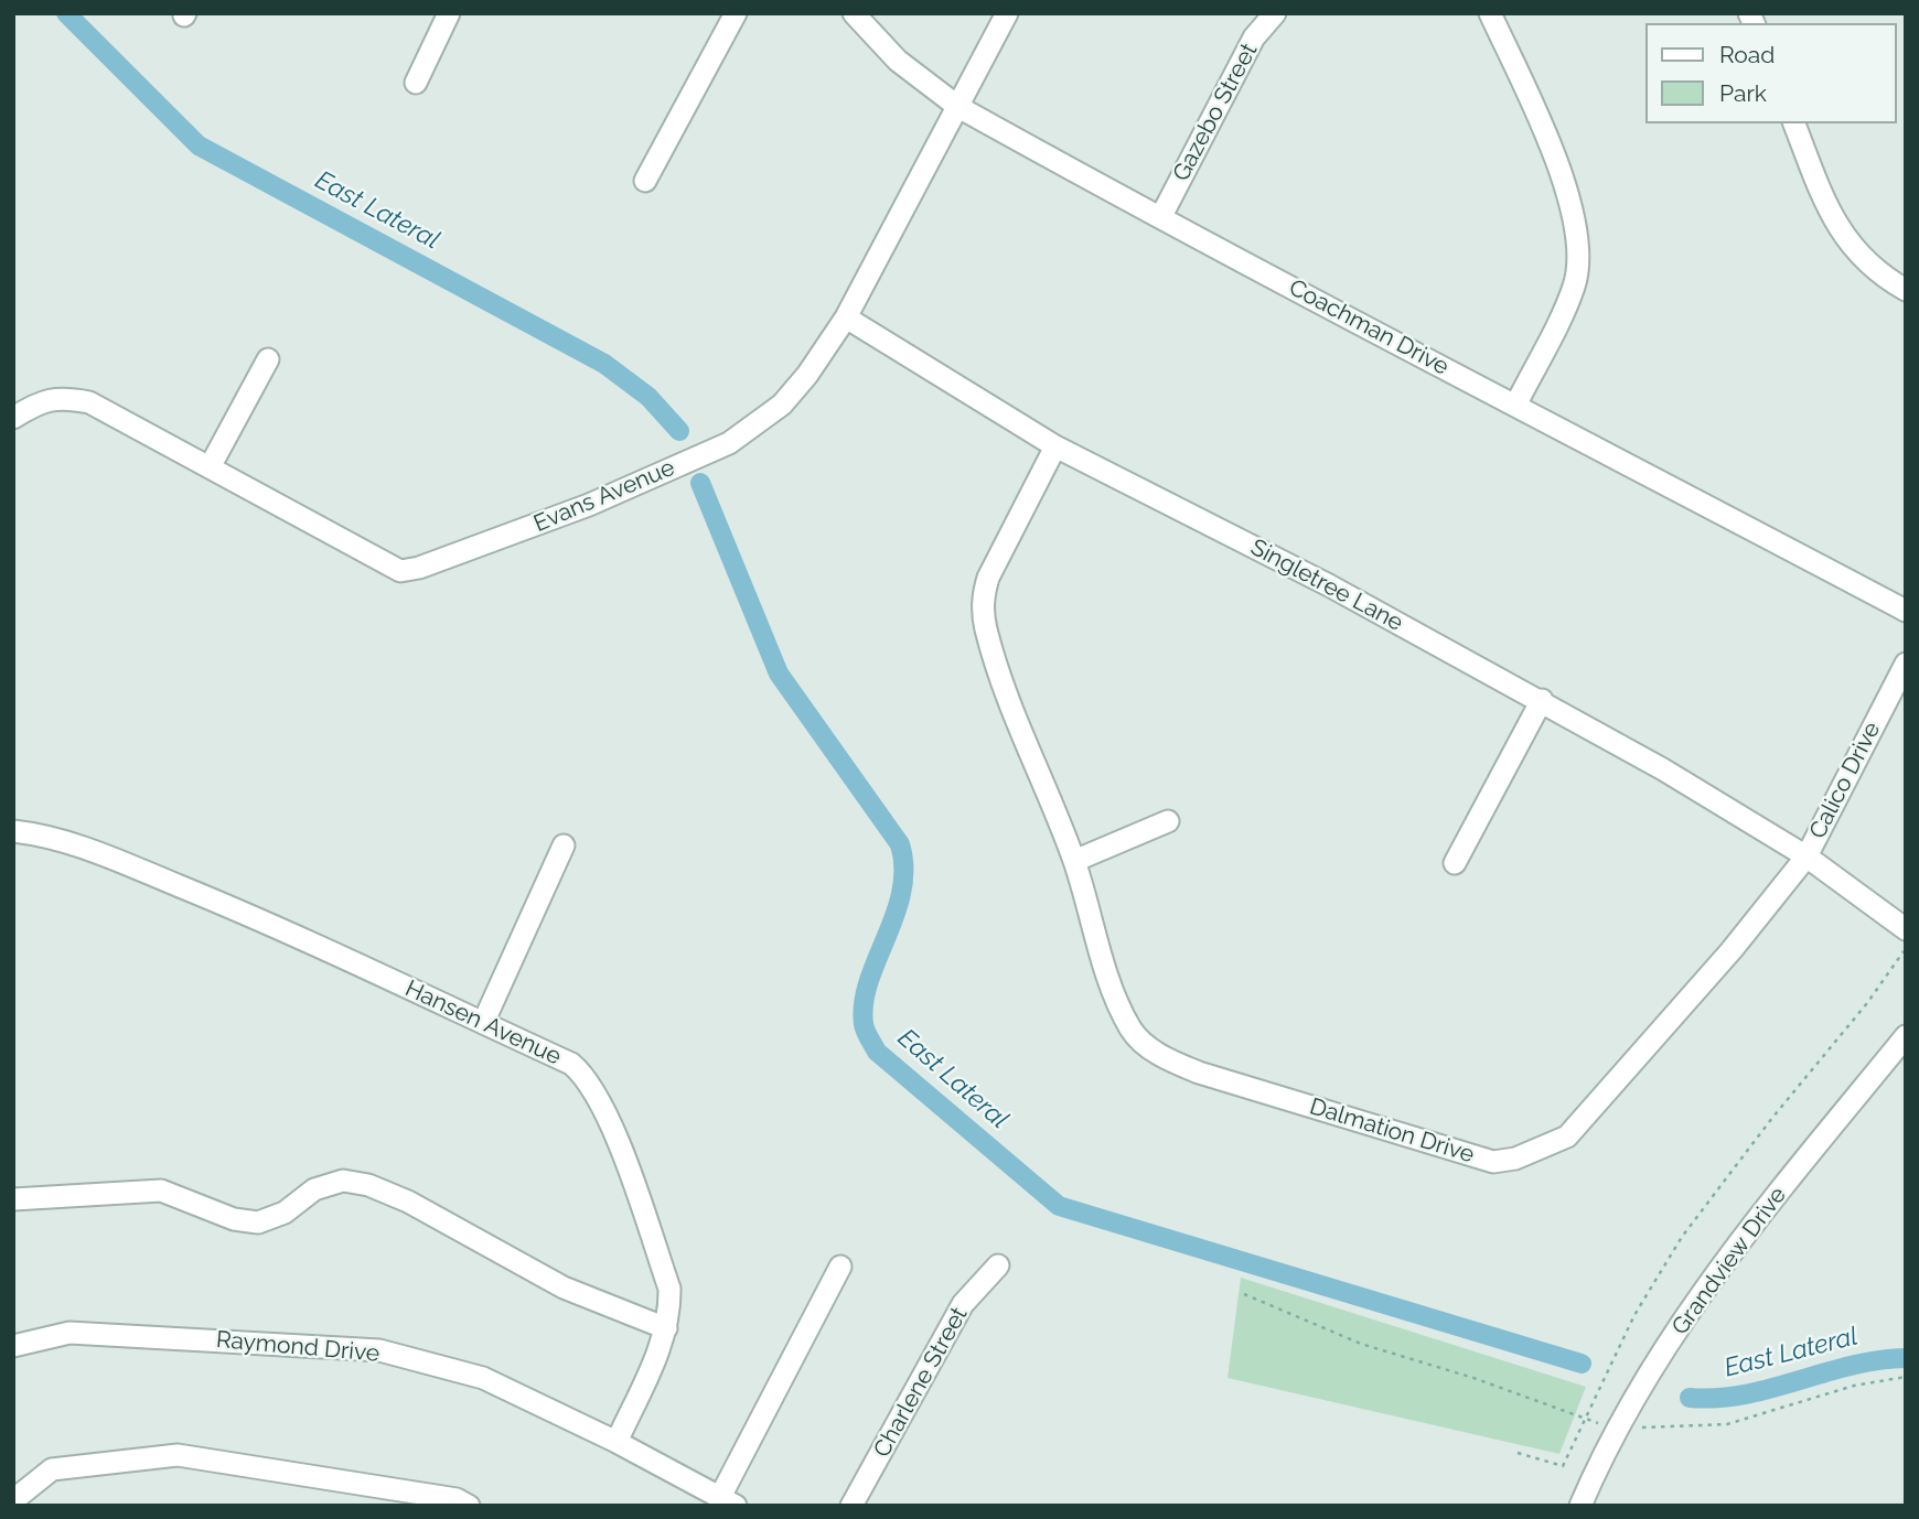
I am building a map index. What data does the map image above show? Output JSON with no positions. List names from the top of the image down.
{
  "streets": {
    "street": [
      "Gazebo Street",
      "Coachman Drive",
      "Evans Avenue",
      "Singletree Lane",
      "Calico Drive",
      "Hansen Avenue",
      "Dalmation Drive",
      "Grandview Drive",
      "Raymond Drive",
      "Charlene Street"
    ]
  },
  "crossings": [
    ["Gazebo Street", "Coachman Drive"],
    ["Coachman Drive", "Evans Avenue"],
    ["Evans Avenue", "Singletree Lane"],
    ["Singletree Lane", "Calico Drive"],
    ["Singletree Lane", "Dalmation Drive"],
    ["Calico Drive", "Dalmation Drive"],
    ["Hansen Avenue", "Raymond Drive"]
  ],
  "water": ["East Lateral"],
  "legend": ["Road", "Park"]
}
